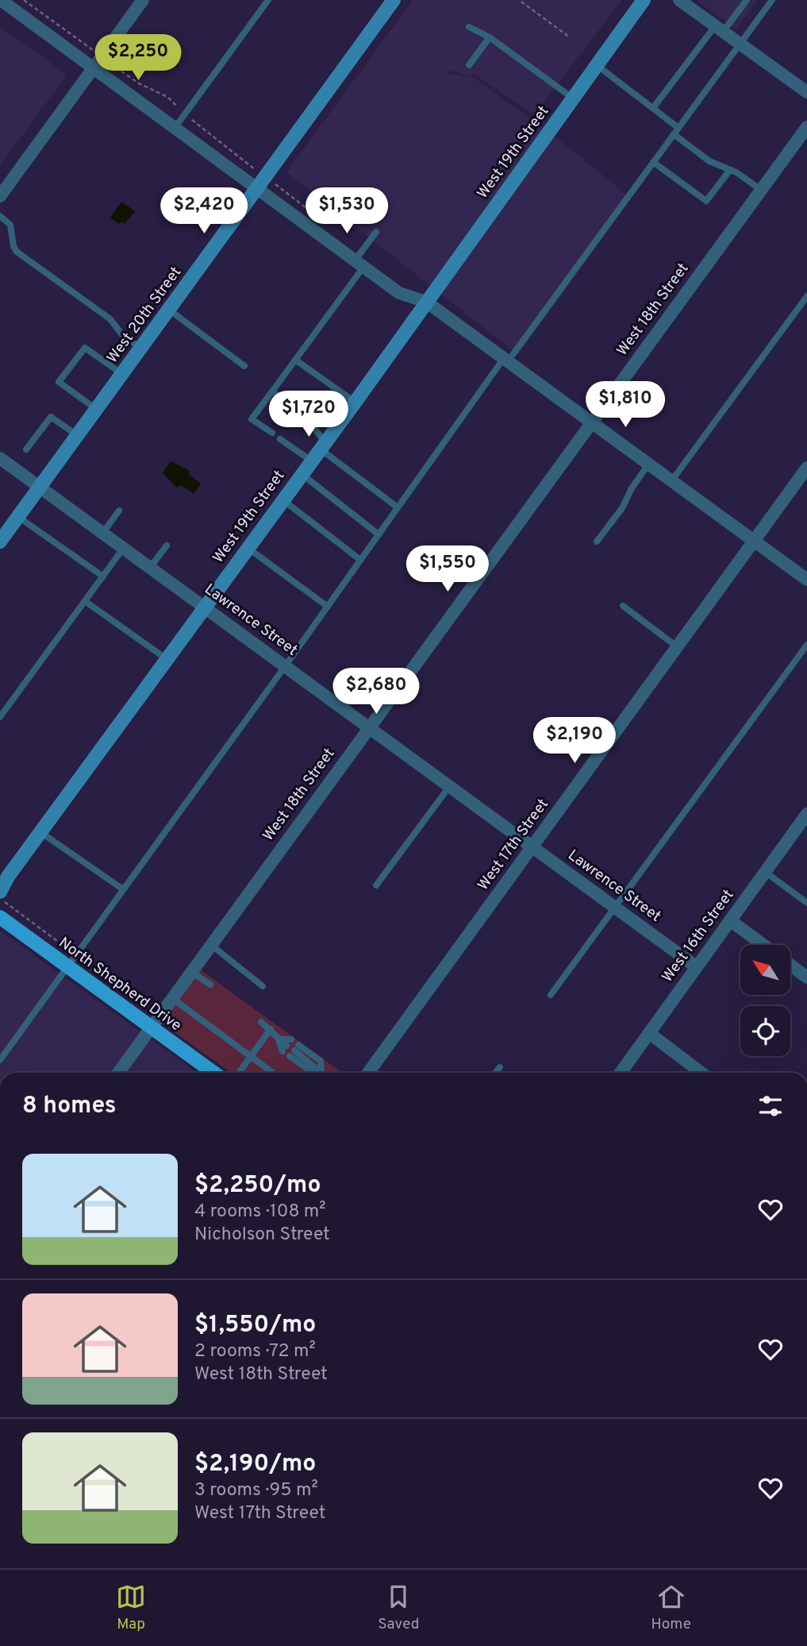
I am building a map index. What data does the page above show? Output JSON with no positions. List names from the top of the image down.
{
  "streets": {
    "main road": ["North Shepherd Drive"],
    "street": [
      "West 19th Street",
      "West 18th Street",
      "West 20th Street",
      "Lawrence Street",
      "West 17th Street",
      "West 16th Street"
    ]
  },
  "crossings": [
    ["West 19th Street", "Lawrence Street"],
    ["West 18th Street", "Lawrence Street"],
    ["West 18th Street", "North Shepherd Drive"],
    ["West 20th Street", "Lawrence Street"],
    ["Lawrence Street", "West 17th Street"],
    ["Lawrence Street", "West 16th Street"]
  ],
  "north": "top left",
  "page": {
    "price": [
      "$2,250",
      "$2,420",
      "$1,530",
      "$1,810",
      "$1,720",
      "$1,550",
      "$2,680",
      "$2,190"
    ],
    "heading": "8 homes",
    "list": [
      {
        "name": "$2,250/mo",
        "note": "4 rooms · 108 m² · Nicholson Street"
      },
      {
        "name": "$1,550/mo",
        "note": "2 rooms · 72 m² · West 18th Street"
      },
      {
        "name": "$2,190/mo",
        "note": "3 rooms · 95 m² · West 17th Street"
      }
    ],
    "tabs": ["Map", "Saved", "Home"]
  }
}
